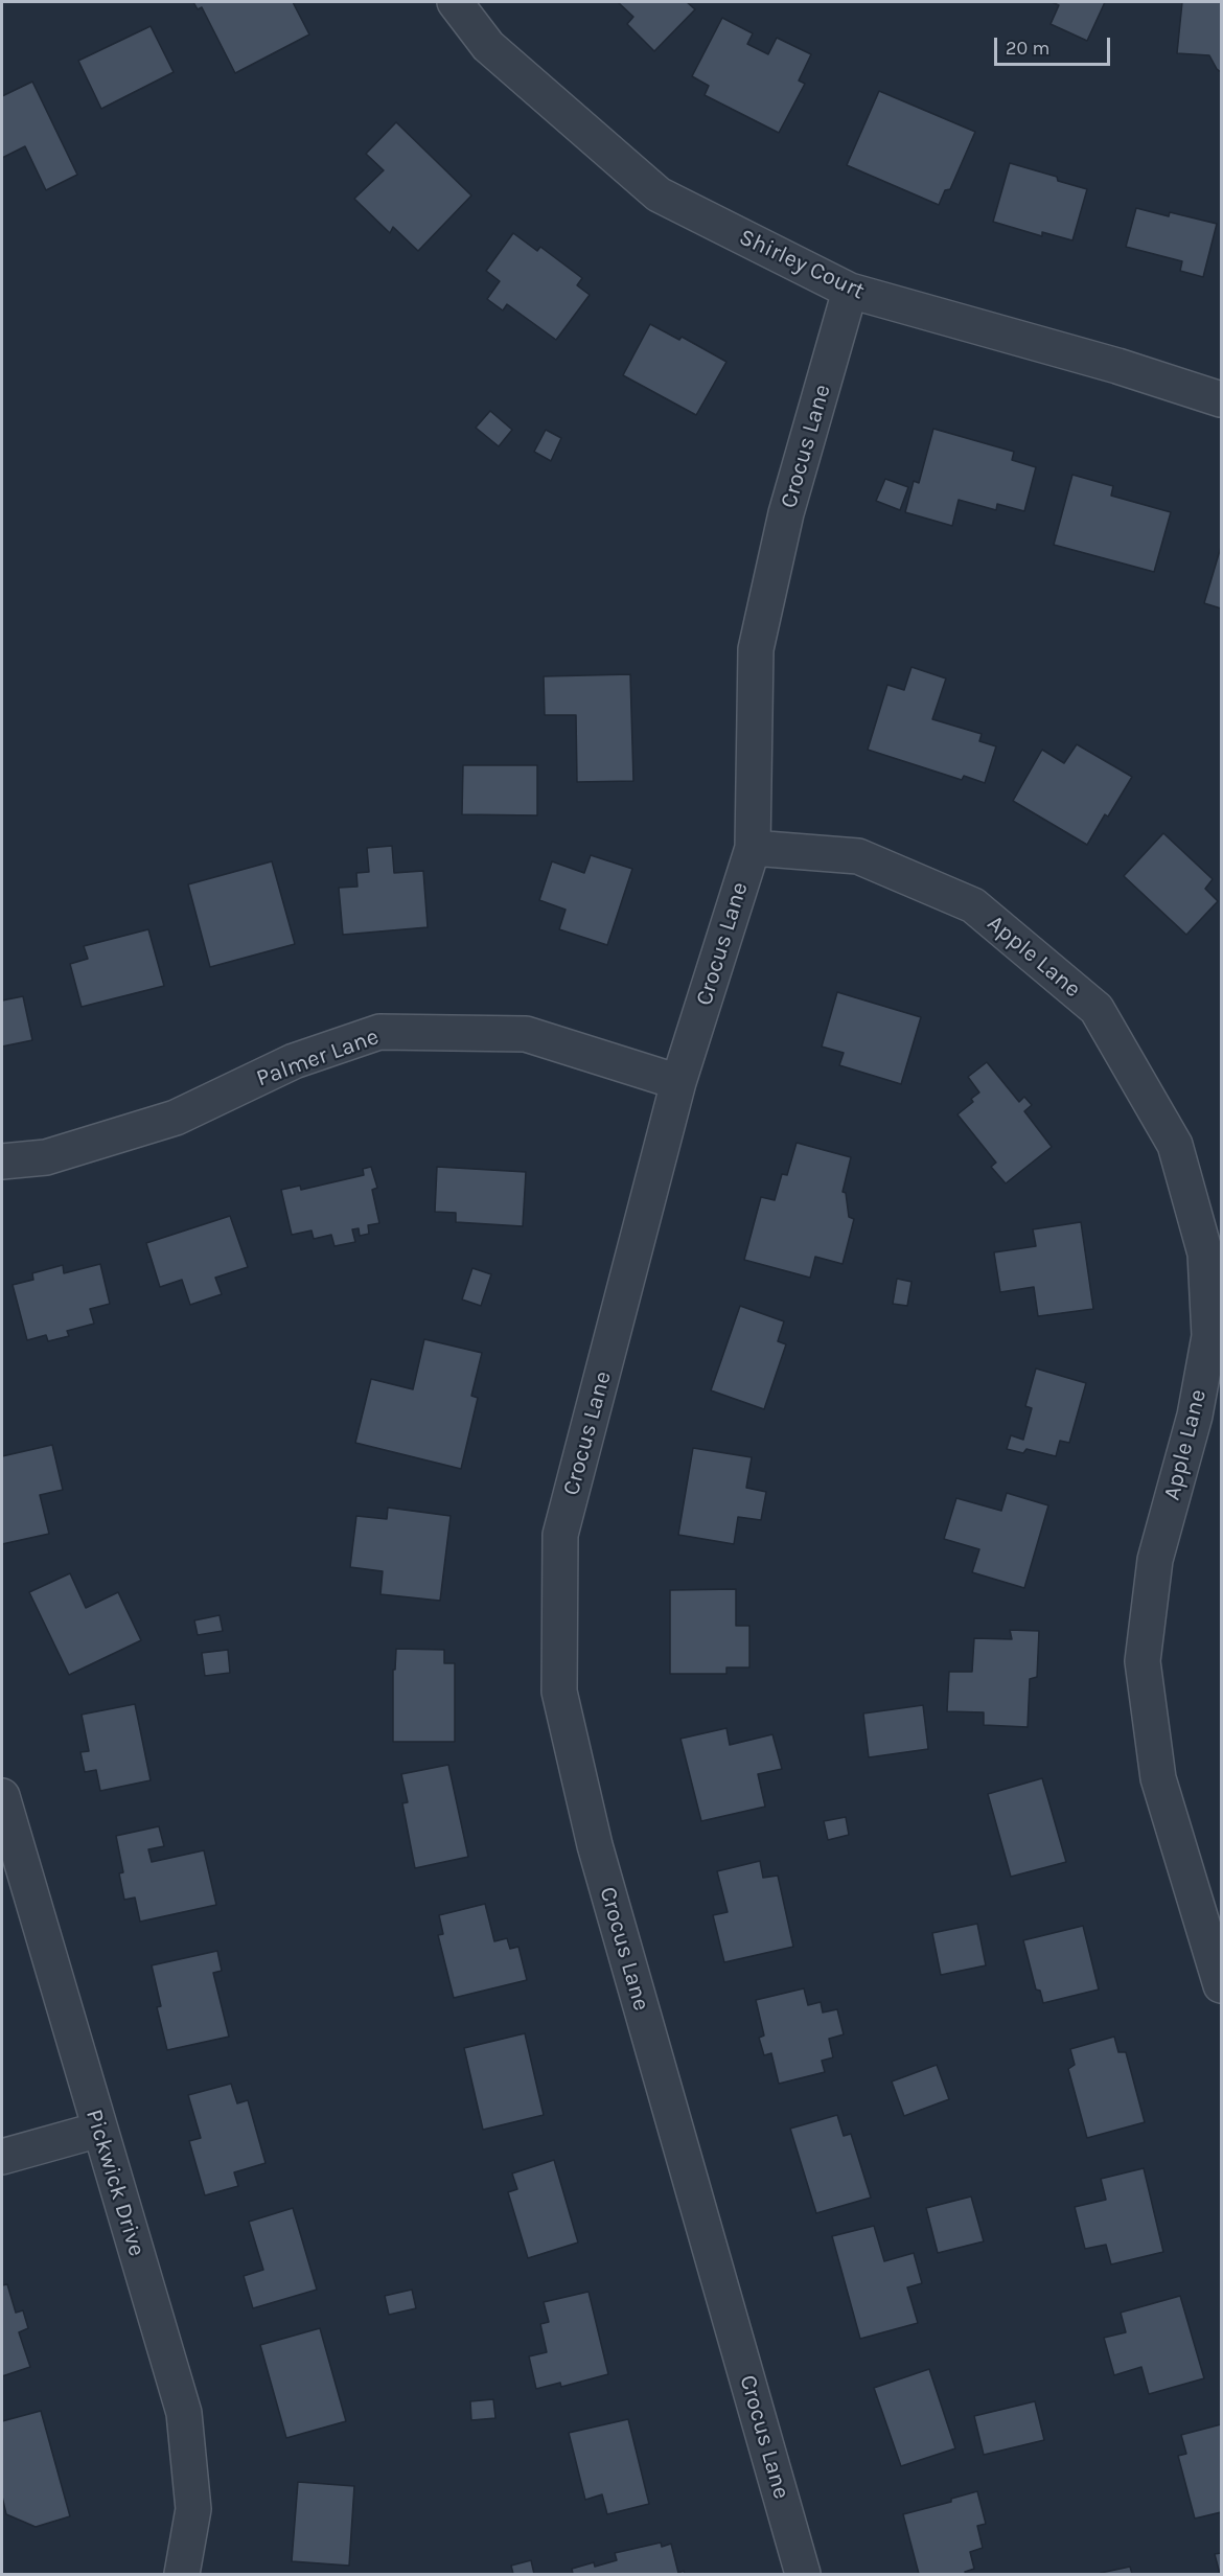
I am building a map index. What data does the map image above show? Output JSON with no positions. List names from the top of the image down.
{
  "streets": {
    "street": [
      "Shirley Court",
      "Crocus Lane",
      "Apple Lane",
      "Palmer Lane",
      "Pickwick Drive"
    ]
  },
  "crossings": [
    ["Shirley Court", "Crocus Lane"],
    ["Crocus Lane", "Apple Lane"],
    ["Crocus Lane", "Palmer Lane"]
  ],
  "scale_bar": "20 m"
}
